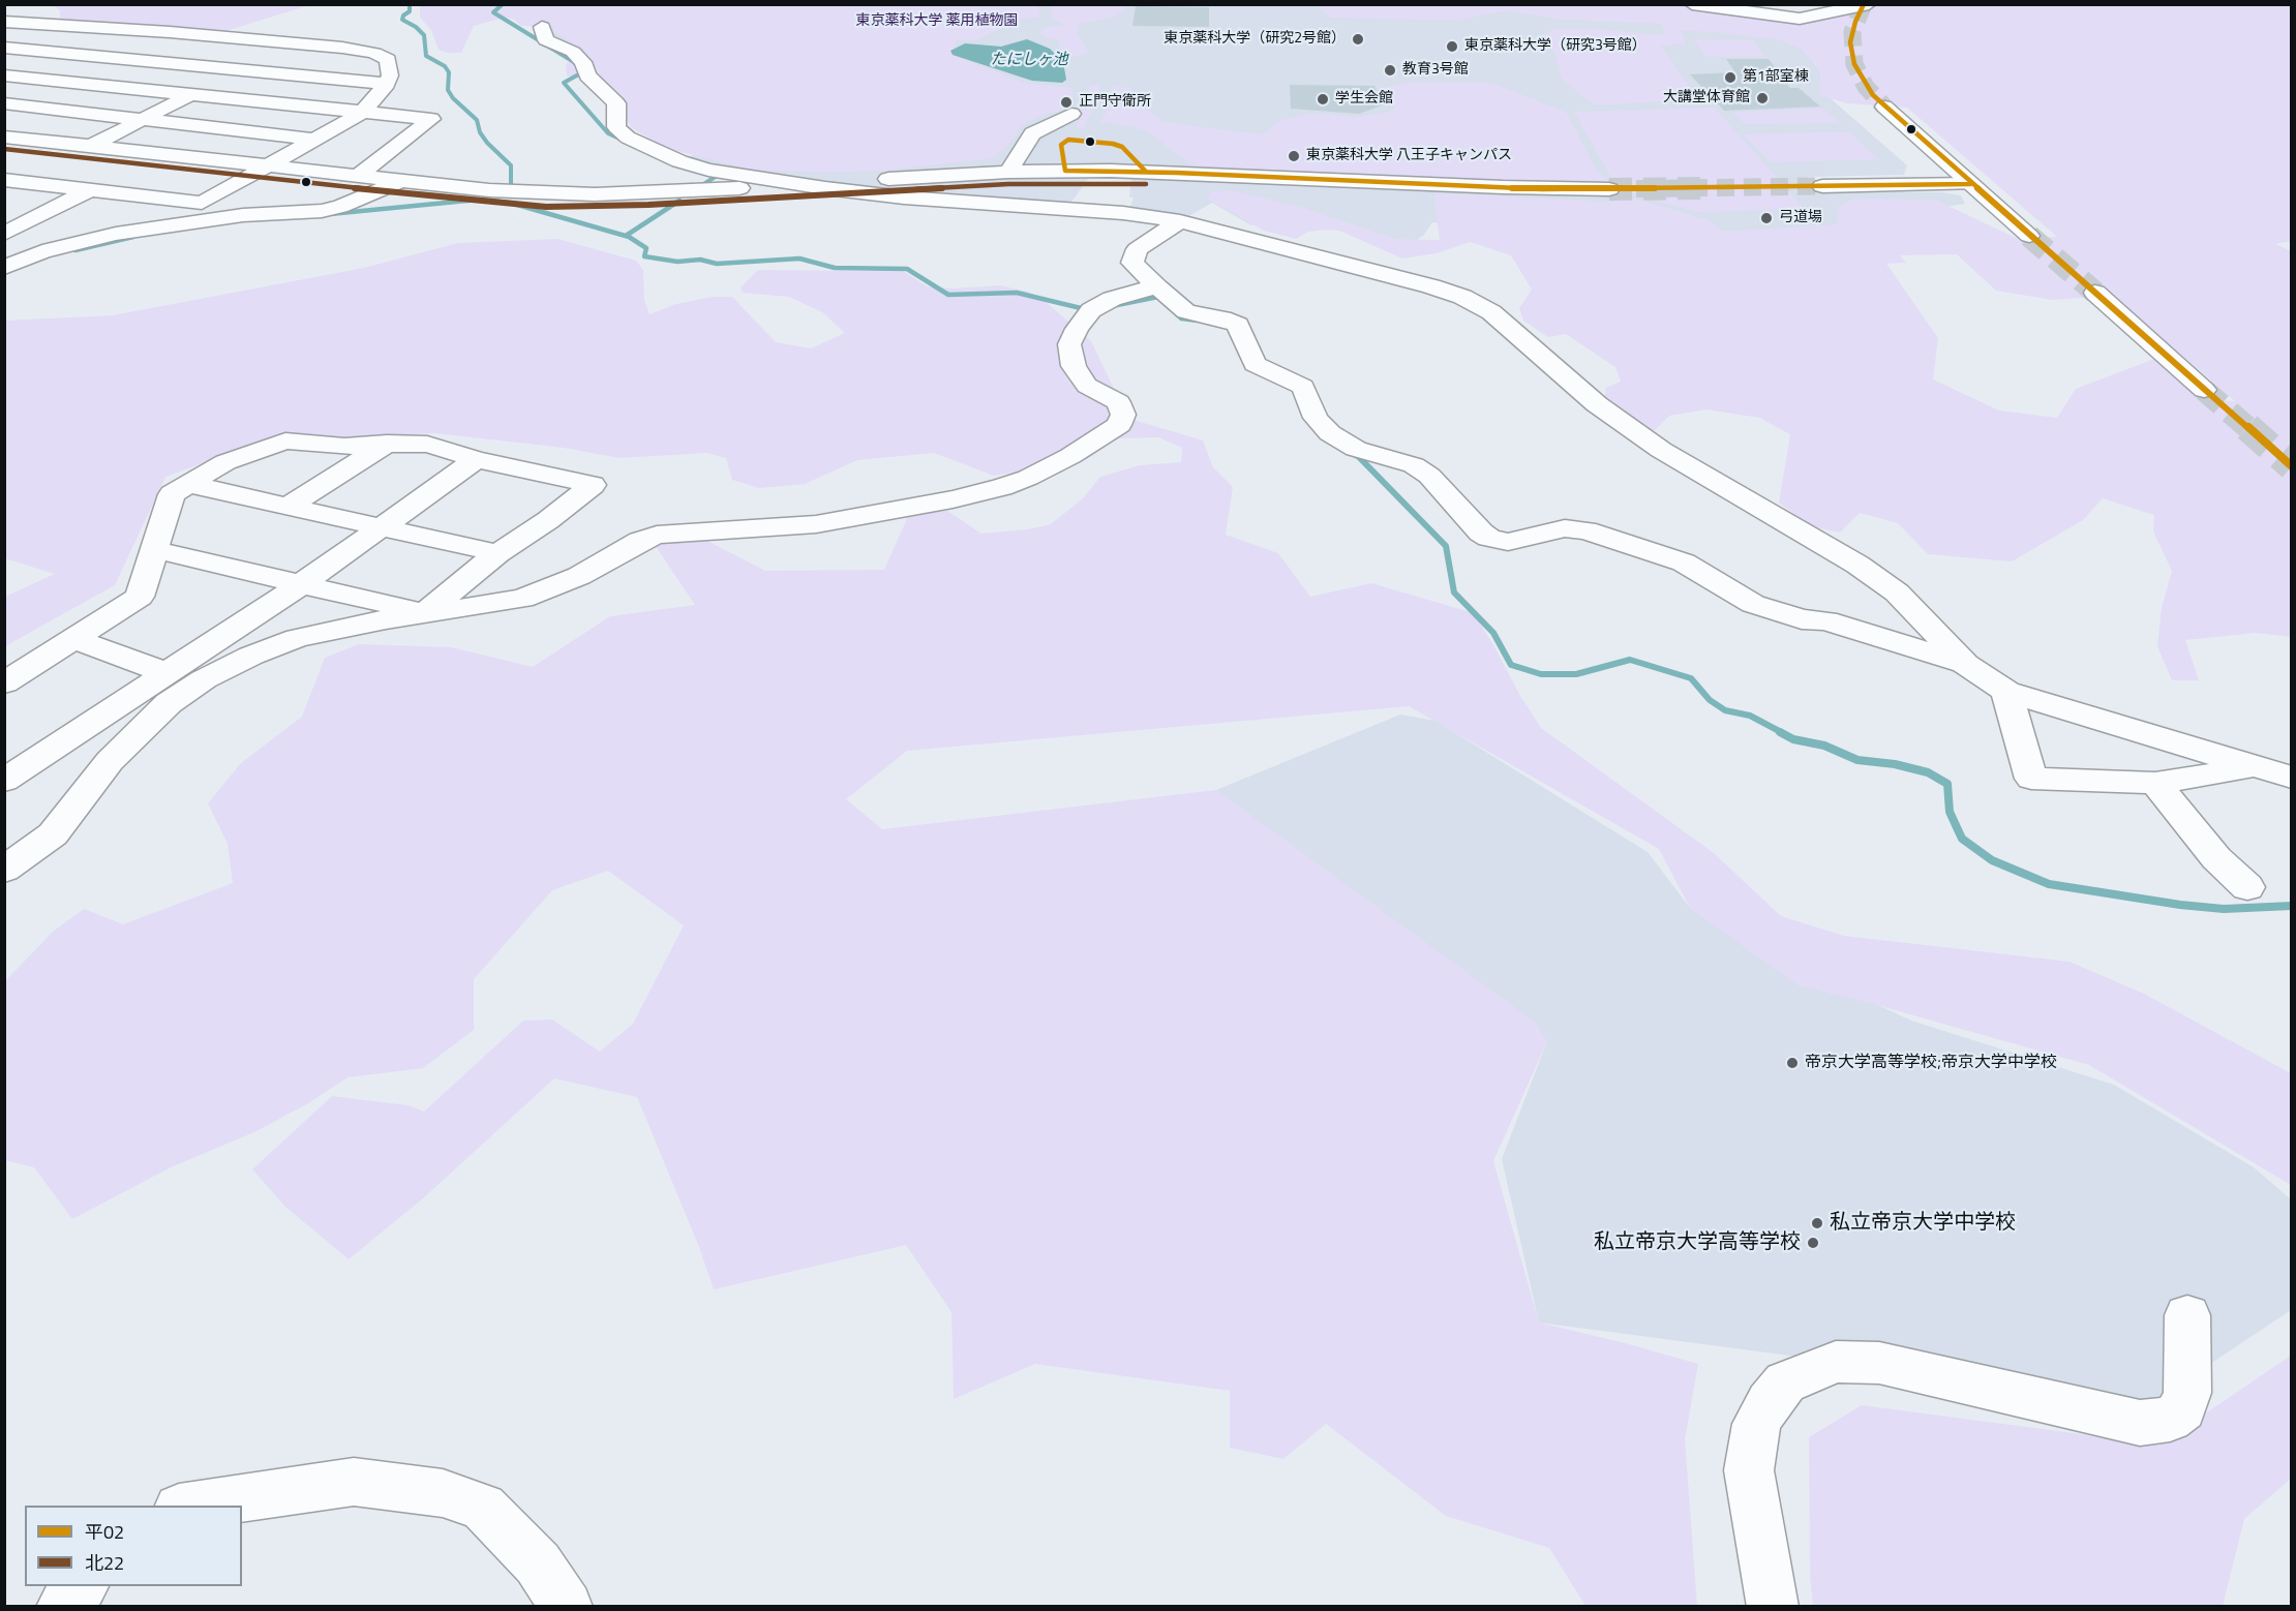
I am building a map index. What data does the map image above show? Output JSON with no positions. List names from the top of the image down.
{
  "water": ["たにしヶ池"],
  "parks": ["東京薬科大学 薬用植物園"],
  "places": [
    "東京薬科大学（研究2号館）",
    "東京薬科大学（研究3号館）",
    "教育3号館",
    "第1部室棟",
    "大講堂体育館",
    "学生会館",
    "正門守衛所",
    "東京薬科大学 八王子キャンパス",
    "弓道場",
    "帝京大学高等学校;帝京大学中学校",
    "私立帝京大学中学校",
    "私立帝京大学高等学校"
  ],
  "lines": ["transit line 平02", "transit line 北22"],
  "legend": ["平02", "北22"]
}
